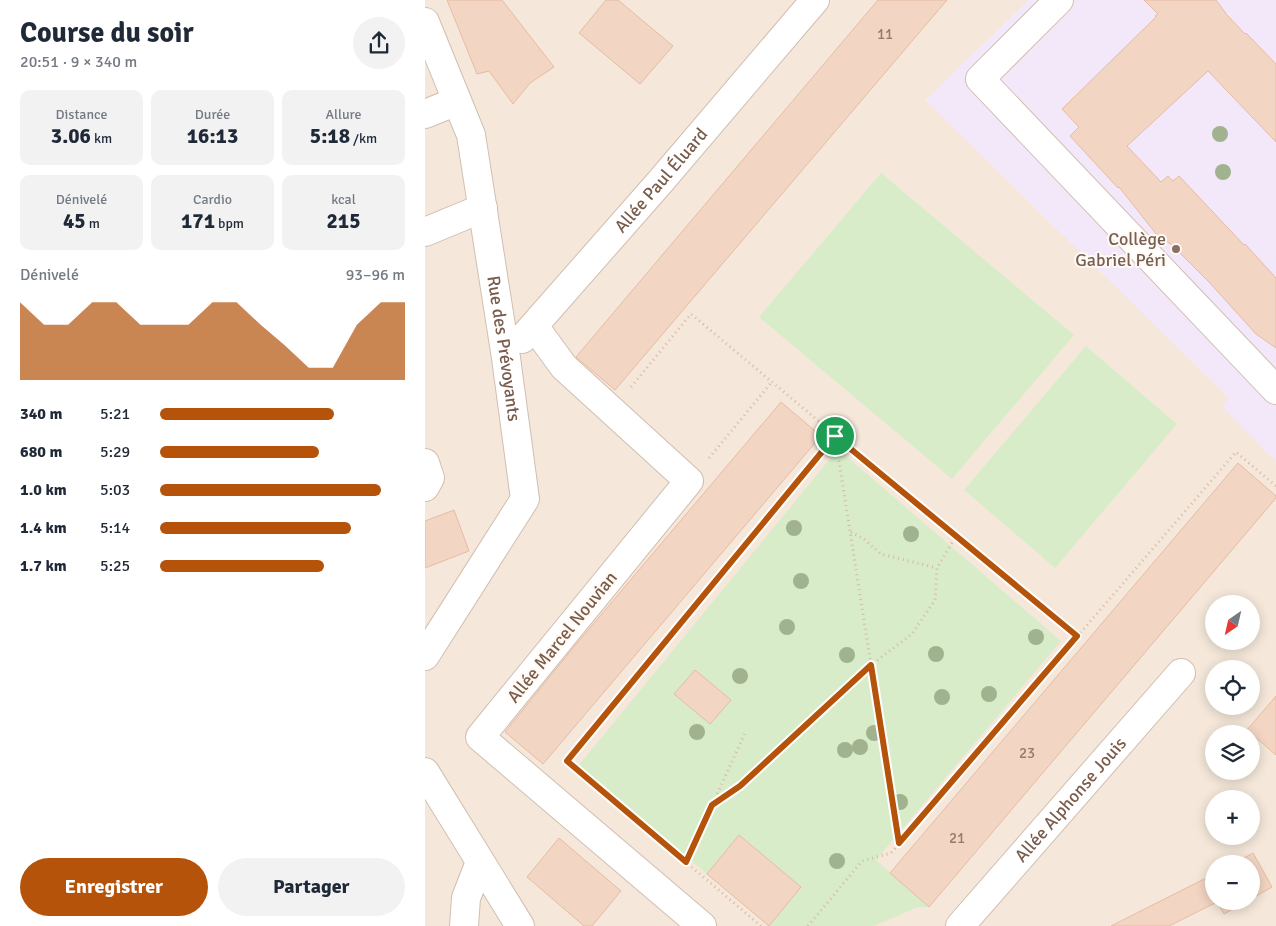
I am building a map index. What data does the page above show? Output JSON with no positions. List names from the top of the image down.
{
  "streets": {
    "street": [
      "Allée Paul Éluard",
      "Rue des Prévoyants",
      "Allée Marcel Nouvian",
      "Allée Alphonse Jouis"
    ]
  },
  "crossings": [
    ["Allée Paul Éluard", "Rue des Prévoyants"]
  ],
  "places": ["Collège Gabriel Péri"],
  "house_numbers": ["11", "23", "21"],
  "north": "bottom left",
  "page": {
    "heading": ["Course du soir", "20:51 · 9 × 340 m"],
    "stats": [
      ["Distance", "3.06 km"],
      ["Durée", "16:13"],
      ["Allure", "5:18 /km"],
      ["Dénivelé", "45 m"],
      ["Cardio", "171 bpm"],
      ["kcal", "215"]
    ],
    "chart": ["Dénivelé", "93–96 m"],
    "list": [
      {
        "name": "340 m",
        "note": "5:21"
      },
      {
        "name": "680 m",
        "note": "5:29"
      },
      {
        "name": "1.0 km",
        "note": "5:03"
      },
      {
        "name": "1.4 km",
        "note": "5:14"
      },
      {
        "name": "1.7 km",
        "note": "5:25"
      }
    ],
    "map_buttons": ["+", "−"],
    "buttons": ["Enregistrer", "Partager"]
  }
}
